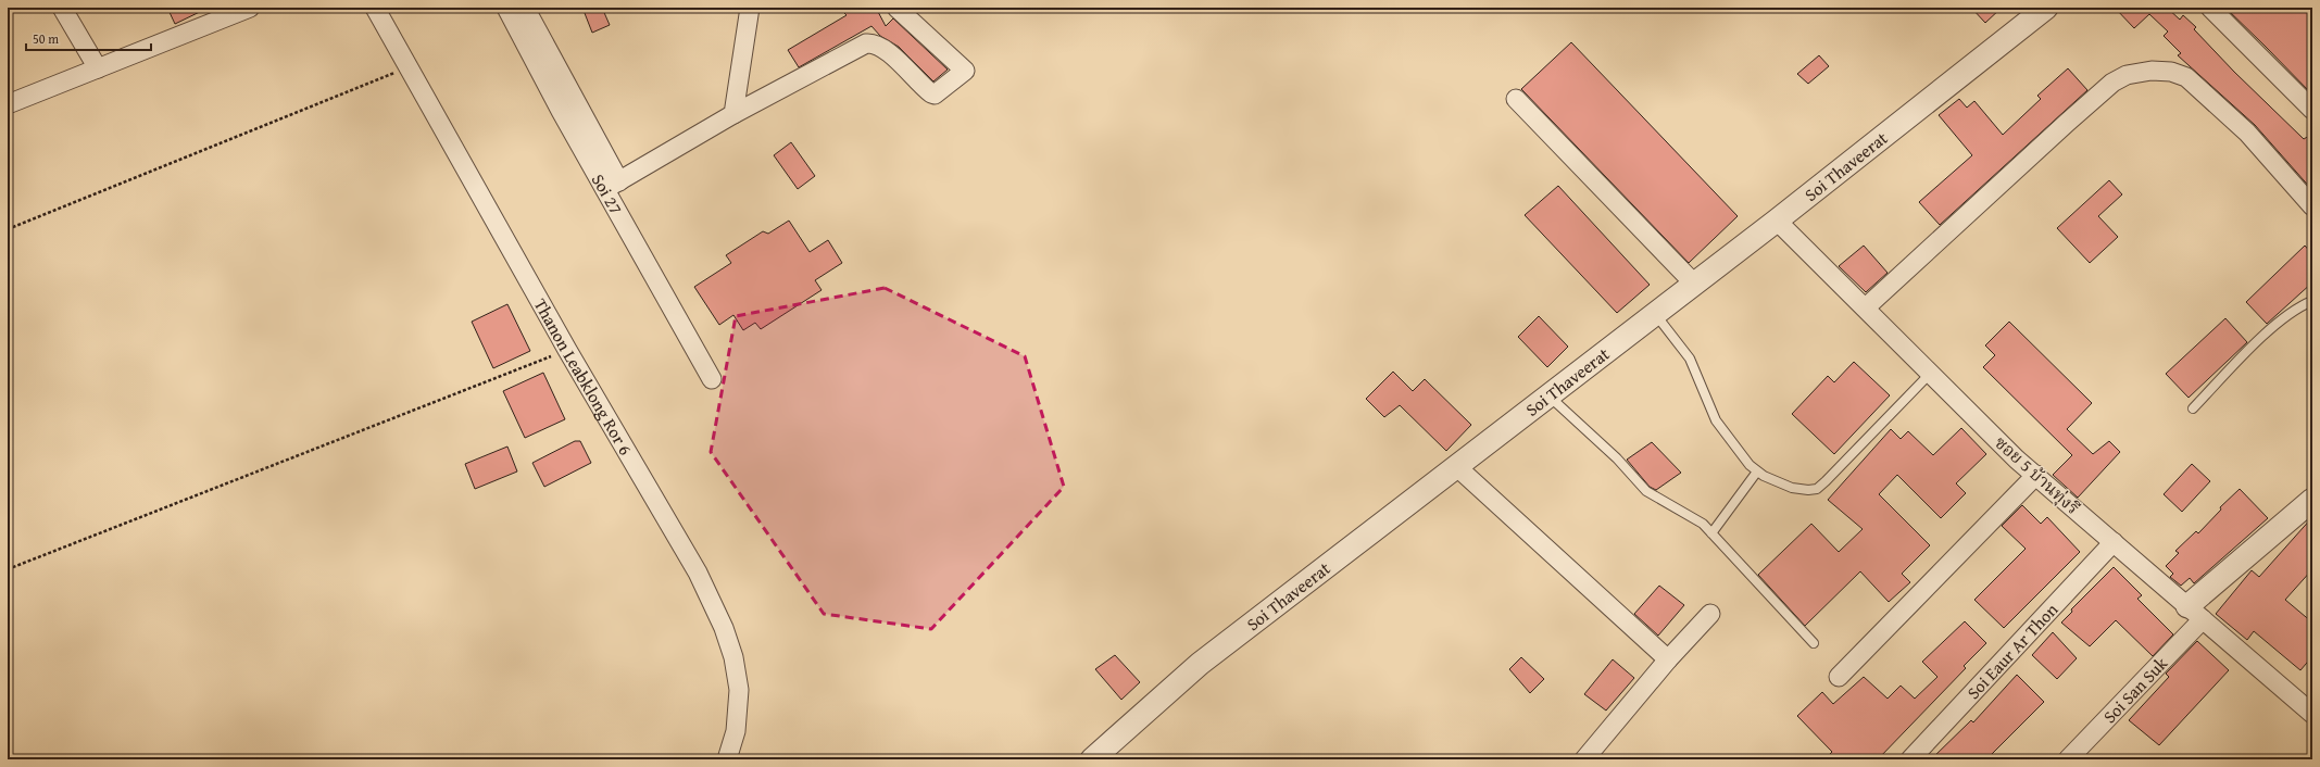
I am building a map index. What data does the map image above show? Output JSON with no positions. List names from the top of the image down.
{
  "streets": {
    "street": [
      "Soi Thaveerat",
      "Soi 27",
      "Thanon Leabklong Ror 6",
      "ซอย 5 บ้านทุ่งรี",
      "Soi Eaur Ar Thon",
      "Soi San Suk"
    ]
  },
  "crossings": [
    ["Soi Thaveerat", "ซอย 5 บ้านทุ่งรี"],
    ["ซอย 5 บ้านทุ่งรี", "Soi Eaur Ar Thon"],
    ["ซอย 5 บ้านทุ่งรี", "Soi San Suk"]
  ],
  "scale_bar": "50 m"
}
